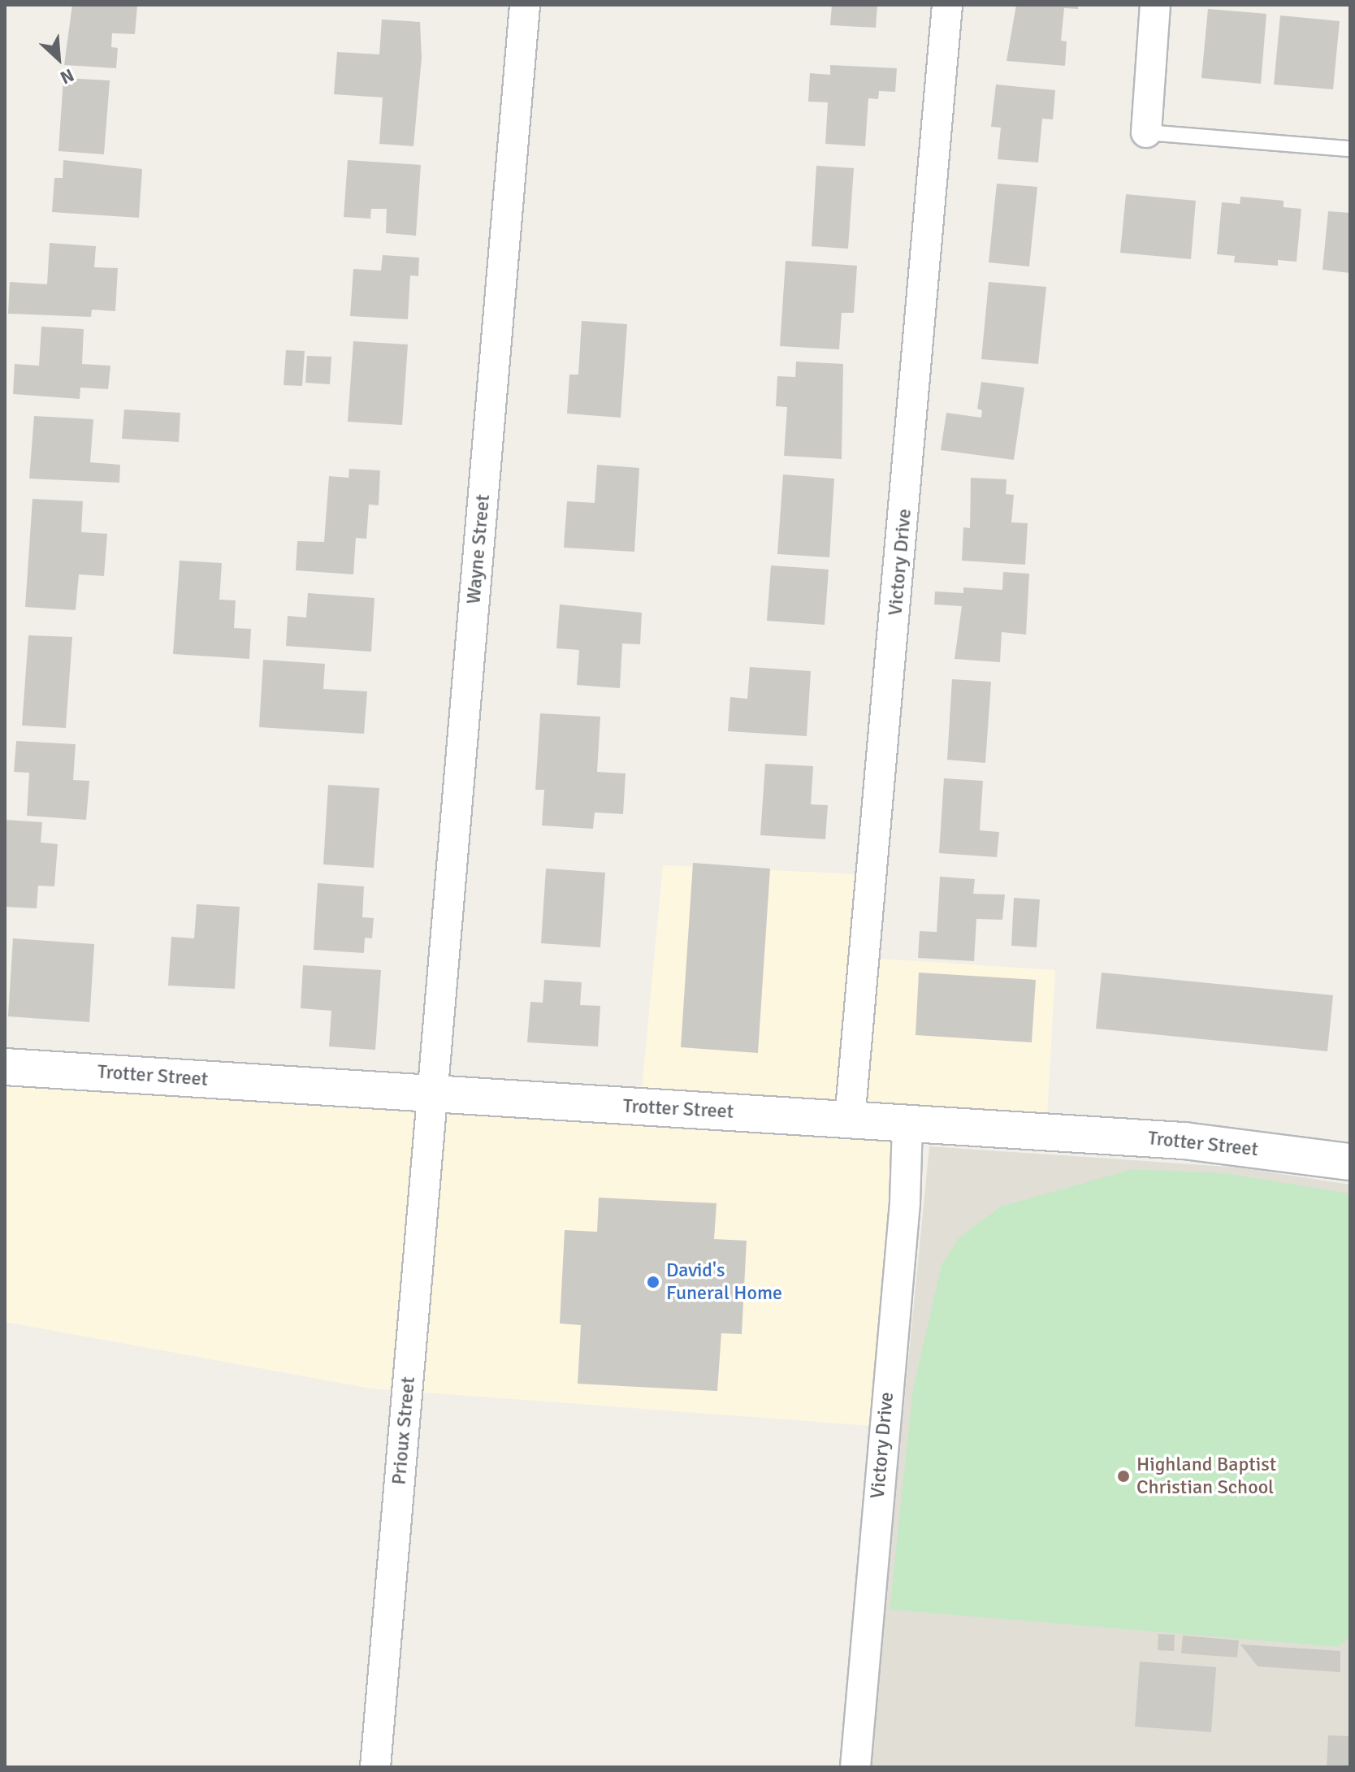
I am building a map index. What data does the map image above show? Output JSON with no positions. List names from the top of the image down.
{
  "streets": {
    "street": [
      "Wayne Street",
      "Victory Drive",
      "Trotter Street",
      "Prioux Street"
    ]
  },
  "crossings": [
    ["Wayne Street", "Trotter Street"],
    ["Wayne Street", "Prioux Street"],
    ["Victory Drive", "Trotter Street"],
    ["Trotter Street", "Prioux Street"]
  ],
  "places": ["David's Funeral Home", "Highland Baptist Christian School"],
  "north": "bottom right"
}
